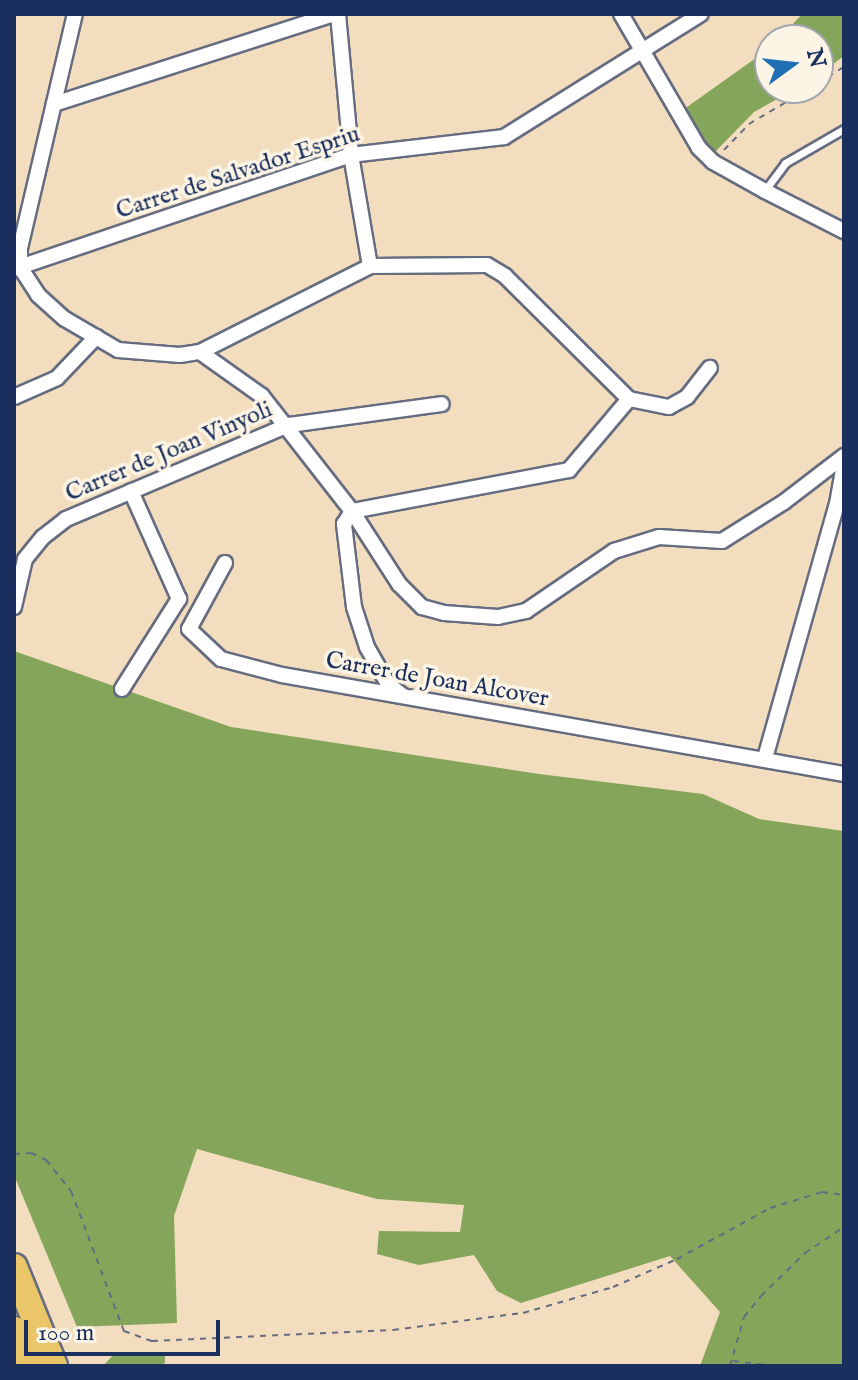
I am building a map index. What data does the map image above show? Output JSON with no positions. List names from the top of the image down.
{
  "streets": {
    "street": ["Carrer de Salvador Espriu", "Carrer de Joan Vinyoli", "Carrer de Joan Alcover"]
  },
  "scale_bar": "100 m",
  "north": "right"
}
